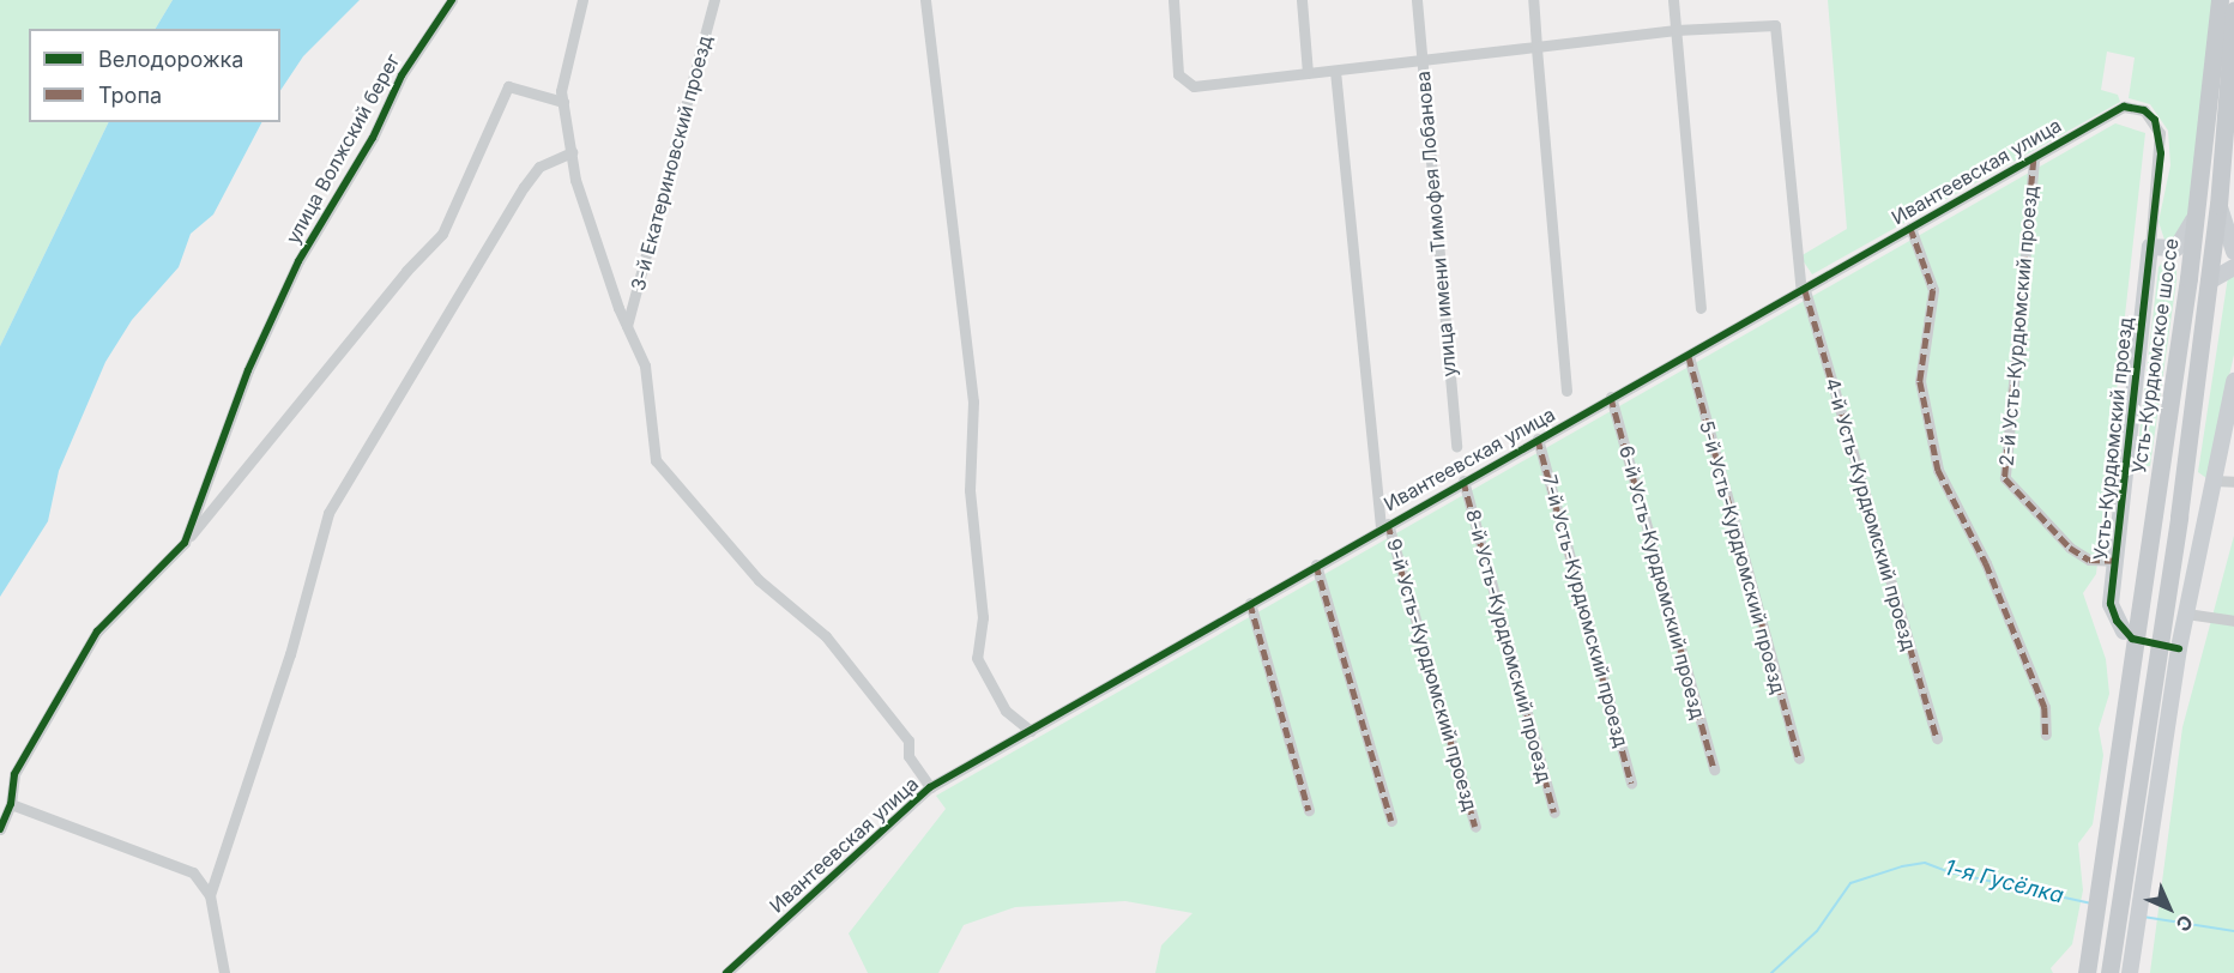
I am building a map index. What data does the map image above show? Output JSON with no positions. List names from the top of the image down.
{
  "streets": {
    "main road": ["Усть-Курдюмское шоссе"],
    "street": [
      "улица Волжский берег",
      "3-й Екатериновский проезд",
      "Ивантеевская улица",
      "улица имени Тимофея Лобанова",
      "2-й Усть-Курдюмский проезд",
      "Усть-Курдюмский проезд",
      "4-й Усть-Курдюмский проезд",
      "5-й Усть-Курдюмский проезд",
      "6-й Усть-Курдюмский проезд",
      "7-й Усть-Курдюмский проезд",
      "8-й Усть-Курдюмский проезд",
      "9-й Усть-Курдюмский проезд"
    ]
  },
  "crossings": [
    ["Ивантеевская улица", "2-й Усть-Курдюмский проезд"],
    ["Ивантеевская улица", "Усть-Курдюмский проезд"],
    ["Ивантеевская улица", "4-й Усть-Курдюмский проезд"],
    ["Ивантеевская улица", "5-й Усть-Курдюмский проезд"],
    ["Ивантеевская улица", "6-й Усть-Курдюмский проезд"],
    ["Ивантеевская улица", "7-й Усть-Курдюмский проезд"],
    ["Ивантеевская улица", "8-й Усть-Курдюмский проезд"],
    ["Ивантеевская улица", "9-й Усть-Курдюмский проезд"],
    ["2-й Усть-Курдюмский проезд", "Усть-Курдюмский проезд"]
  ],
  "water": ["1-я Гусёлка"],
  "legend": ["Велодорожка", "Тропа"],
  "north": "bottom right"
}
